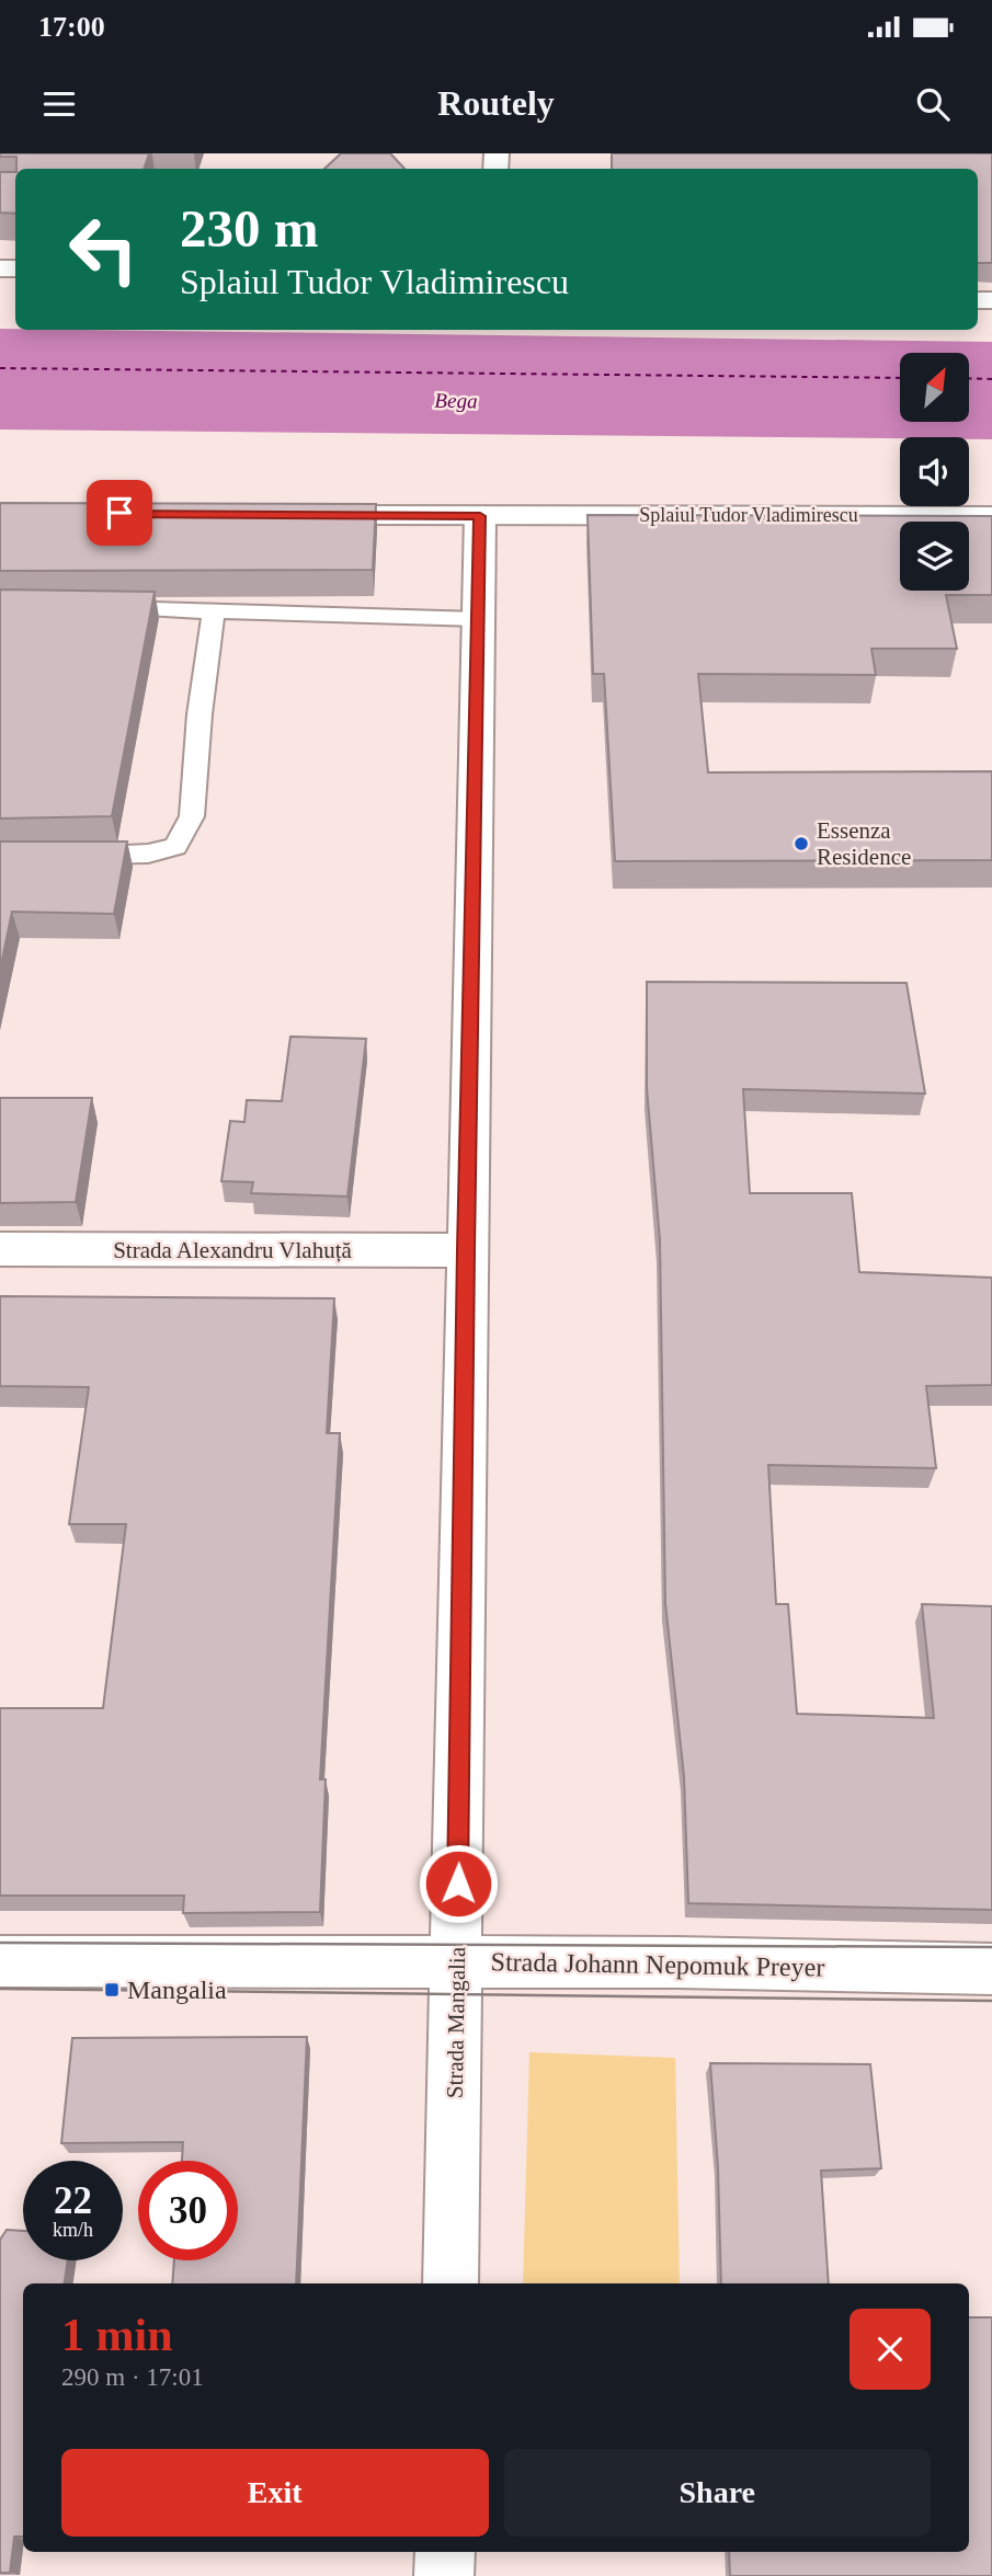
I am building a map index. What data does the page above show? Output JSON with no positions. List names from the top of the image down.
{
  "streets": {
    "street": [
      "Splaiul Tudor Vladimirescu",
      "Strada Alexandru Vlahuță",
      "Strada Johann Nepomuk Preyer",
      "Strada Mangalia"
    ]
  },
  "crossings": [
    ["Splaiul Tudor Vladimirescu", "Strada Mangalia"],
    ["Strada Alexandru Vlahuță", "Strada Mangalia"],
    ["Strada Johann Nepomuk Preyer", "Strada Mangalia"]
  ],
  "water": ["Bega"],
  "places": {
    "other": ["Essenza Residence"],
    "transit": ["Mangalia"]
  },
  "north": "top right",
  "page": {
    "status": "17:00",
    "header": "Routely",
    "turn": ["230 m", "Splaiul Tudor Vladimirescu"],
    "speed": "22 km/h",
    "limit": "30",
    "heading": ["1 min", "290 m · 17:01"],
    "buttons": ["Exit", "Share"]
  }
}
